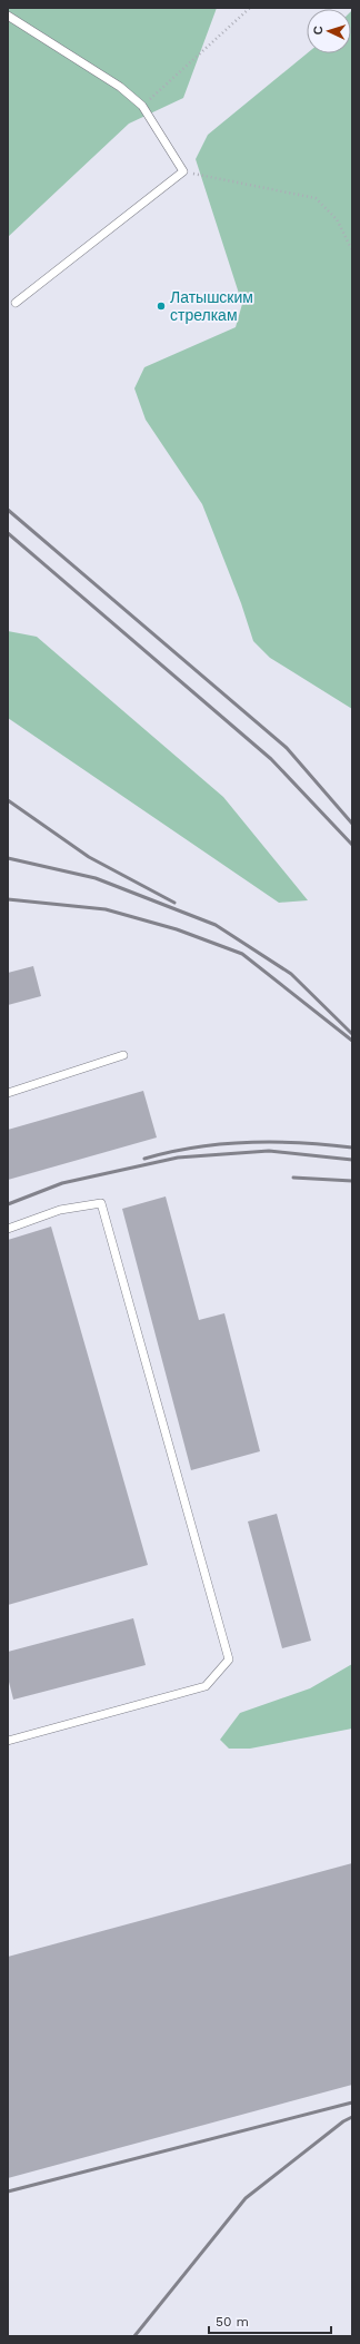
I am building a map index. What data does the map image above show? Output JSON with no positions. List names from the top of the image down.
{
  "places": ["Латышским стрелкам"],
  "scale_bar": "50 m",
  "north": "left"
}
